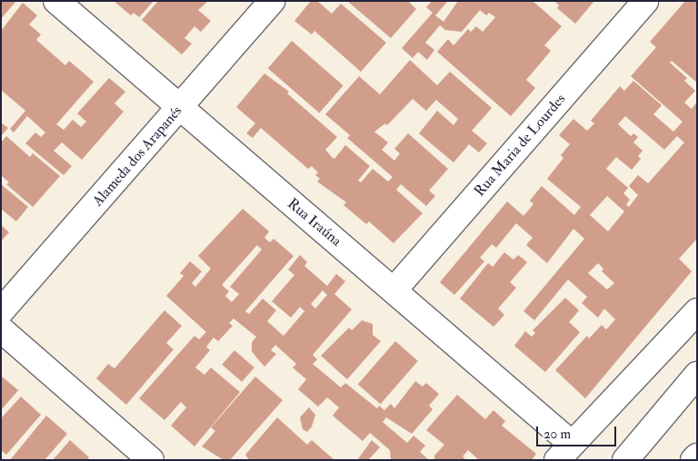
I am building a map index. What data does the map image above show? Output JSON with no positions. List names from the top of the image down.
{
  "streets": {
    "street": ["Rua Maria de Lourdes", "Alameda dos Arapanés", "Rua Iraúna"]
  },
  "crossings": [
    ["Rua Maria de Lourdes", "Rua Iraúna"],
    ["Alameda dos Arapanés", "Rua Iraúna"]
  ],
  "scale_bar": "20 m"
}
